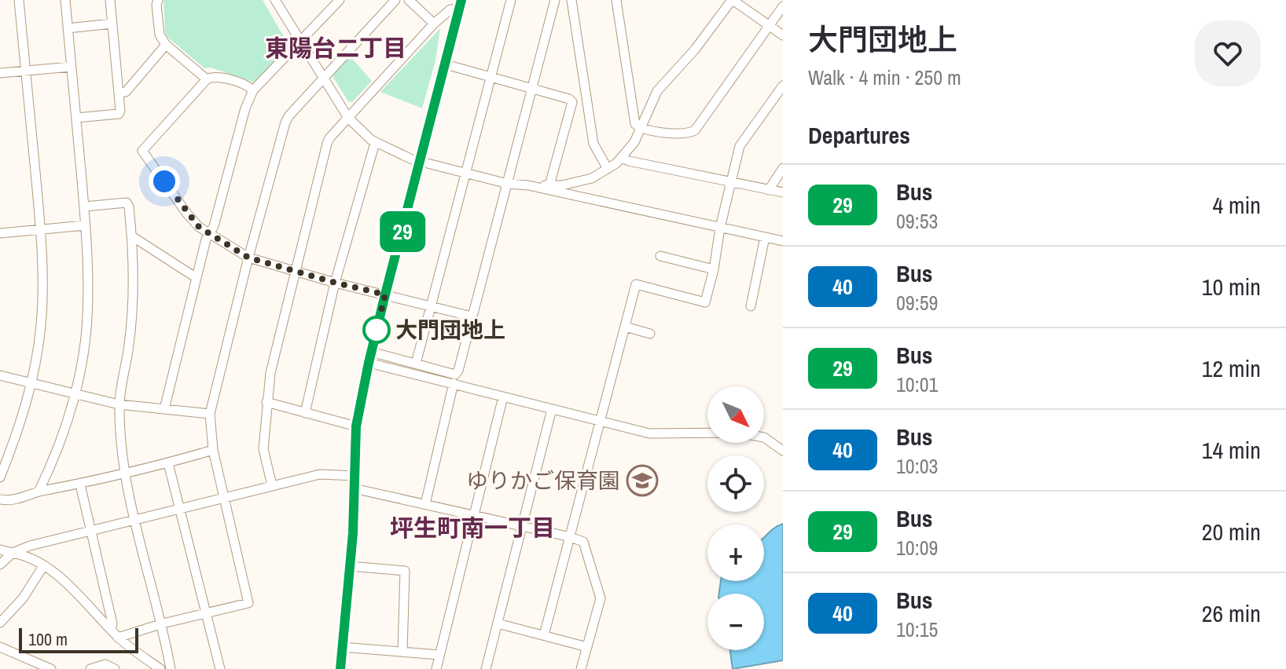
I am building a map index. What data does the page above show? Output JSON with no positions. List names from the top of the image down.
{
  "districts": ["東陽台二丁目", "坪生町南一丁目"],
  "places": {
    "other": ["大門団地上"],
    "school or university": ["ゆりかご保育園"]
  },
  "lines": ["bus line 29"],
  "scale_bar": "100 m",
  "north": "bottom right",
  "page": {
    "on_map": "29",
    "heading": [
      ["大門団地上", "Walk · 4 min · 250 m"],
      "Departures"
    ],
    "list": [
      {
        "mark": "29",
        "name": "Bus",
        "note": "09:53",
        "value": "4 min"
      },
      {
        "mark": "40",
        "name": "Bus",
        "note": "09:59",
        "value": "10 min"
      },
      {
        "mark": "29",
        "name": "Bus",
        "note": "10:01",
        "value": "12 min"
      },
      {
        "mark": "40",
        "name": "Bus",
        "note": "10:03",
        "value": "14 min"
      },
      {
        "mark": "29",
        "name": "Bus",
        "note": "10:09",
        "value": "20 min"
      },
      {
        "mark": "40",
        "name": "Bus",
        "note": "10:15",
        "value": "26 min"
      }
    ],
    "map_buttons": ["+", "−"],
    "scale": "100 m"
  }
}
